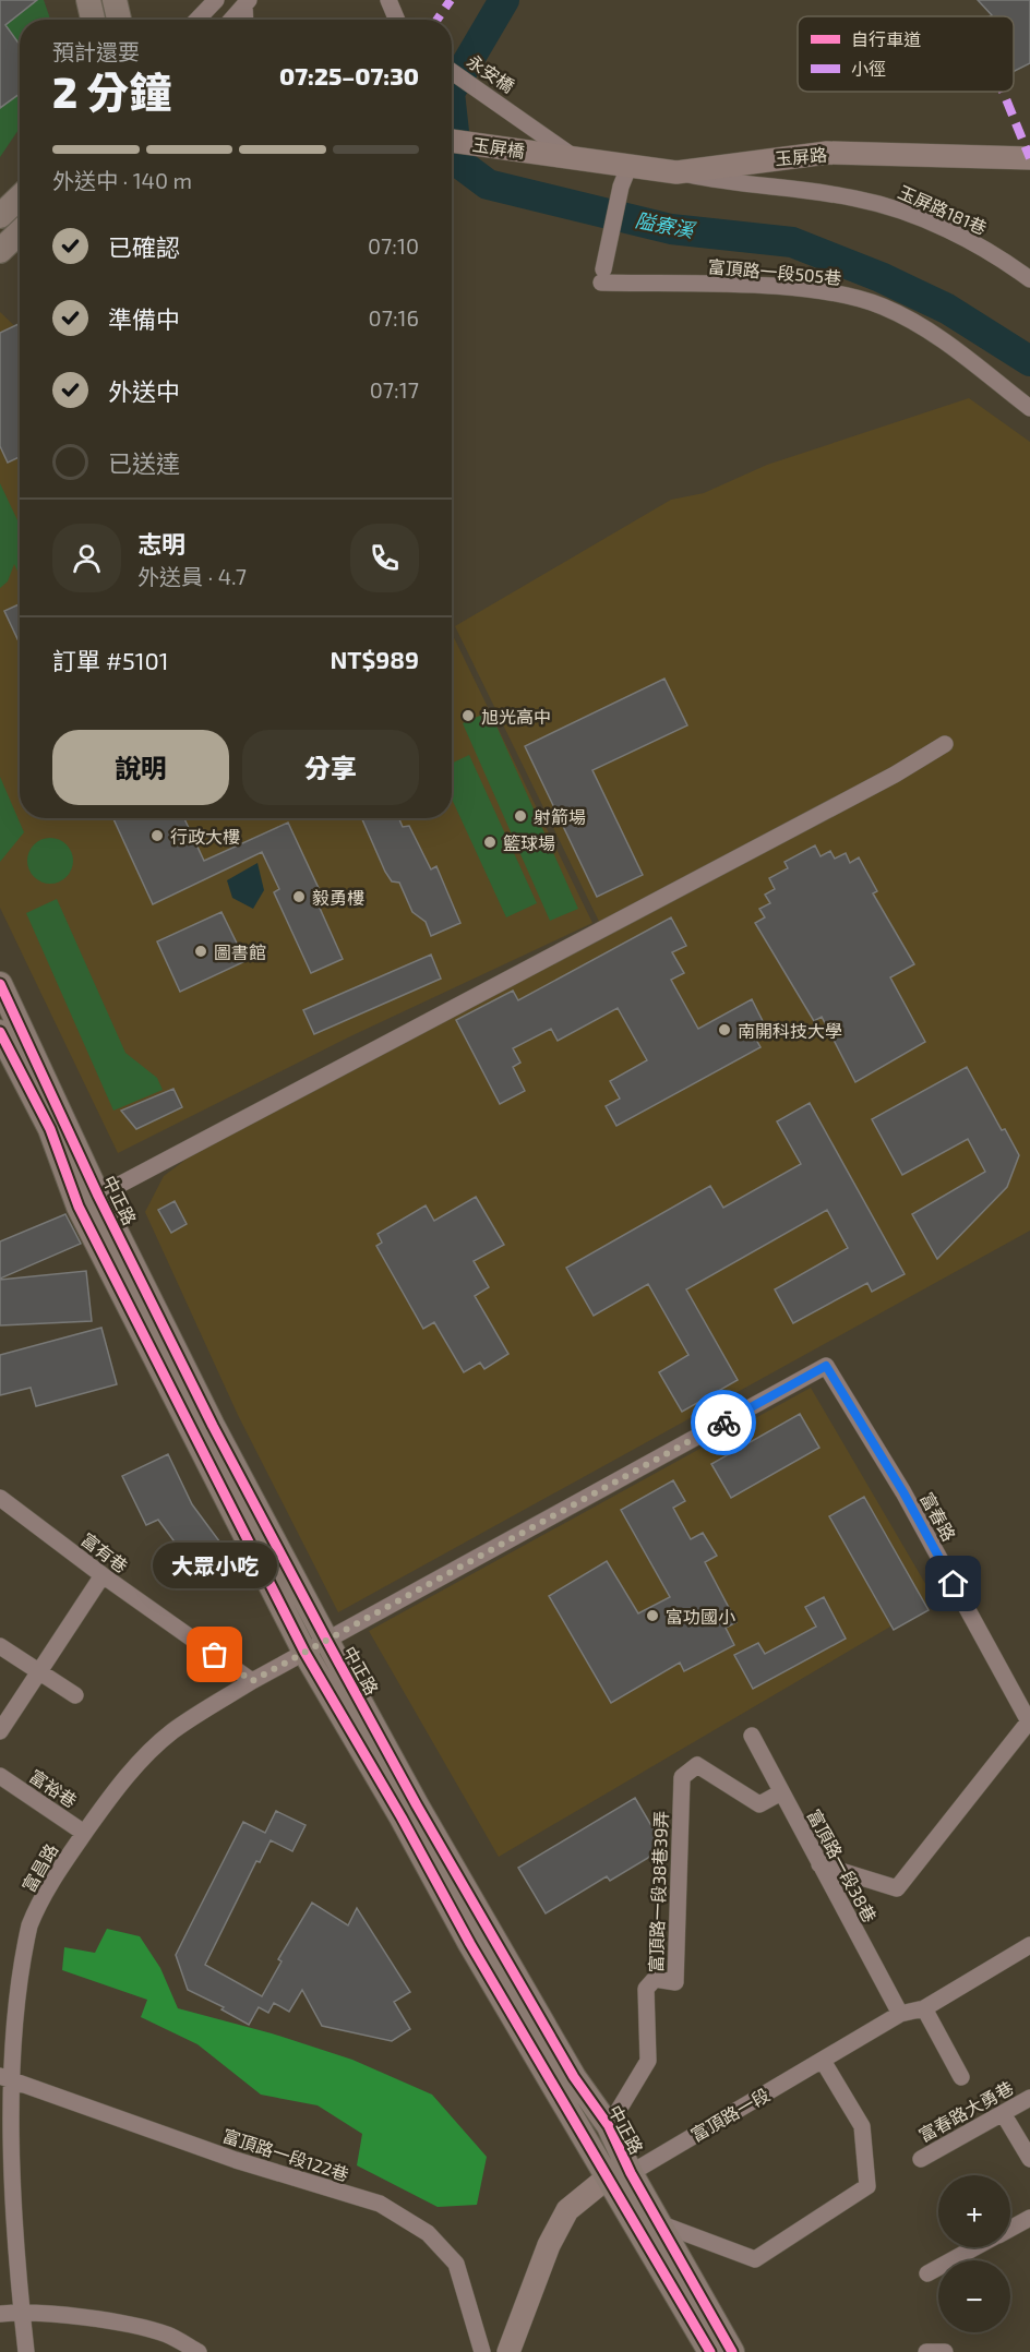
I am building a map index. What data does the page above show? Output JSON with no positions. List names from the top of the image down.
{
  "streets": {
    "main road": ["中正路"],
    "street": [
      "永安橋",
      "玉屏橋",
      "玉屏路",
      "玉屏路181巷",
      "富頂路一段505巷",
      "富春路",
      "富有巷",
      "富裕巷",
      "富頂路一段38巷",
      "富昌路",
      "富頂路一段38巷39弄",
      "富春路大勇巷",
      "富頂路一段",
      "富頂路一段122巷"
    ]
  },
  "crossings": [
    ["永安橋", "玉屏路"],
    ["玉屏橋", "玉屏路"],
    ["玉屏路", "玉屏路181巷"],
    ["玉屏路", "富頂路一段505巷"],
    ["中正路", "富昌路"],
    ["中正路", "富頂路一段38巷39弄"],
    ["中正路", "富頂路一段"],
    ["富春路", "富昌路"],
    ["富有巷", "富昌路"],
    ["富裕巷", "富昌路"],
    ["富頂路一段38巷", "富頂路一段38巷39弄"],
    ["富頂路一段38巷", "富頂路一段"],
    ["富昌路", "富頂路一段122巷"]
  ],
  "water": ["隘寮溪"],
  "places": [
    "旭光高中",
    "射箭場",
    "行政大樓",
    "籃球場",
    "毅勇樓",
    "圖書館",
    "南開科技大學",
    "富功國小",
    "大眾小吃"
  ],
  "legend": ["自行車道", "小徑"],
  "page": {
    "heading": ["2 分鐘", "預計還要", "07:25–07:30"],
    "panel": [
      "志明",
      "外送員 · 4.7",
      "訂單 #5101",
      "NT$989"
    ],
    "bar": "外送中 · 140 m",
    "list": [
      ["已確認", "07:10"],
      ["準備中", "07:16"],
      ["外送中", "07:17"],
      "已送達"
    ],
    "buttons": ["說明", "分享"],
    "bubble": "大眾小吃",
    "map_buttons": ["+", "−"]
  }
}
